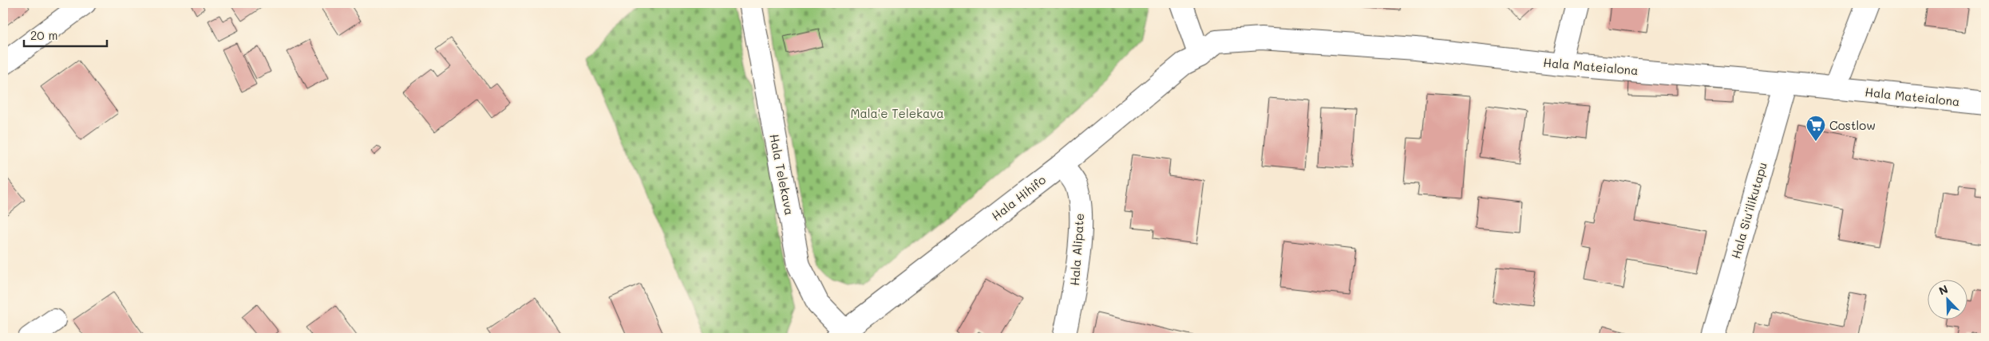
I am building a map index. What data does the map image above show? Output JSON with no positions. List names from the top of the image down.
{
  "streets": {
    "main road": [
      "Hala Mateialona",
      "Hala Telekava",
      "Hala Hihifo",
      "Hala Siu'ilikutapu",
      "Hala Alipate"
    ]
  },
  "crossings": [
    ["Hala Mateialona", "Hala Hihifo"],
    ["Hala Mateialona", "Hala Siu'ilikutapu"],
    ["Hala Telekava", "Hala Hihifo"],
    ["Hala Hihifo", "Hala Alipate"]
  ],
  "parks": ["Mala'e Telekava"],
  "places": {
    "supermarket": ["Costlow"]
  },
  "scale_bar": "20 m",
  "north": "top left"
}
